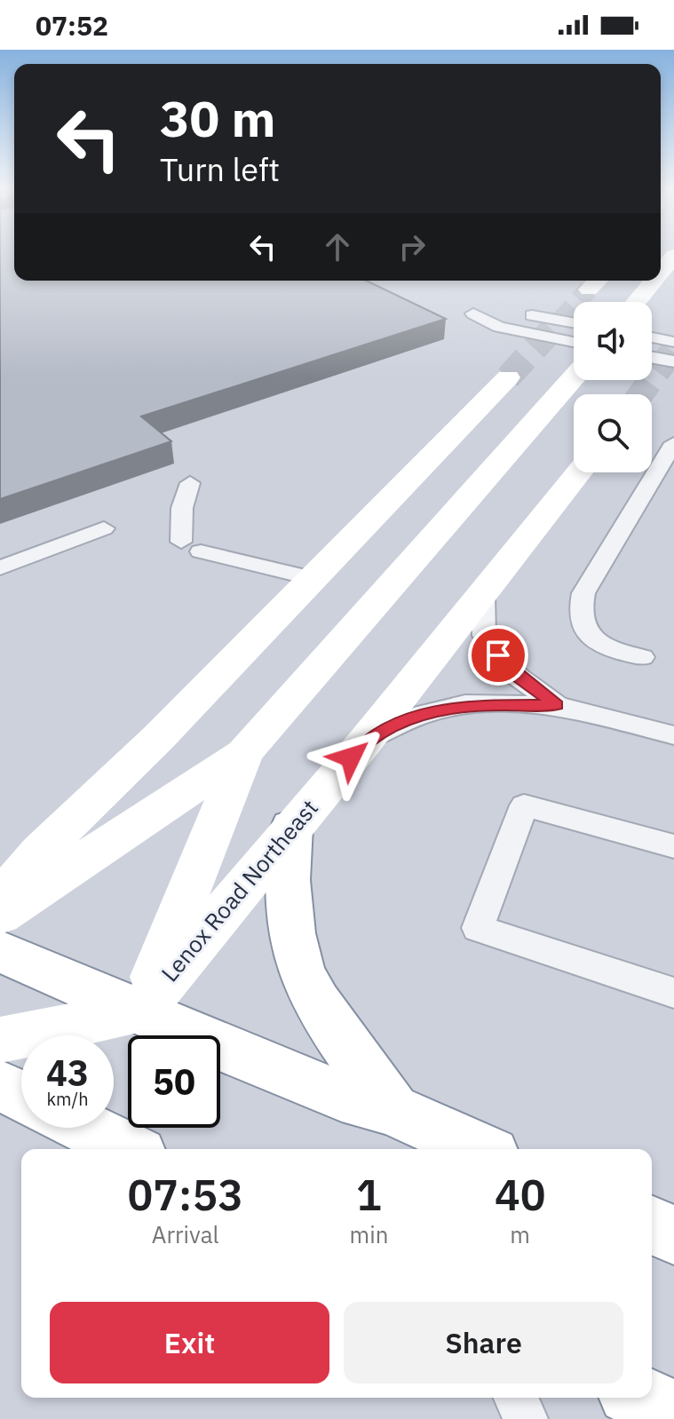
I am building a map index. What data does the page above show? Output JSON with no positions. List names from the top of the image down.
{
  "streets": {
    "main road": ["Lenox Road Northeast"]
  },
  "page": {
    "status": "07:52",
    "turn": ["30 m", "Turn left"],
    "speed": "43 km/h",
    "limit": "50",
    "eta": [
      "07:53",
      "Arrival",
      "1",
      "min",
      "40",
      "m"
    ],
    "buttons": ["Exit", "Share"]
  }
}
